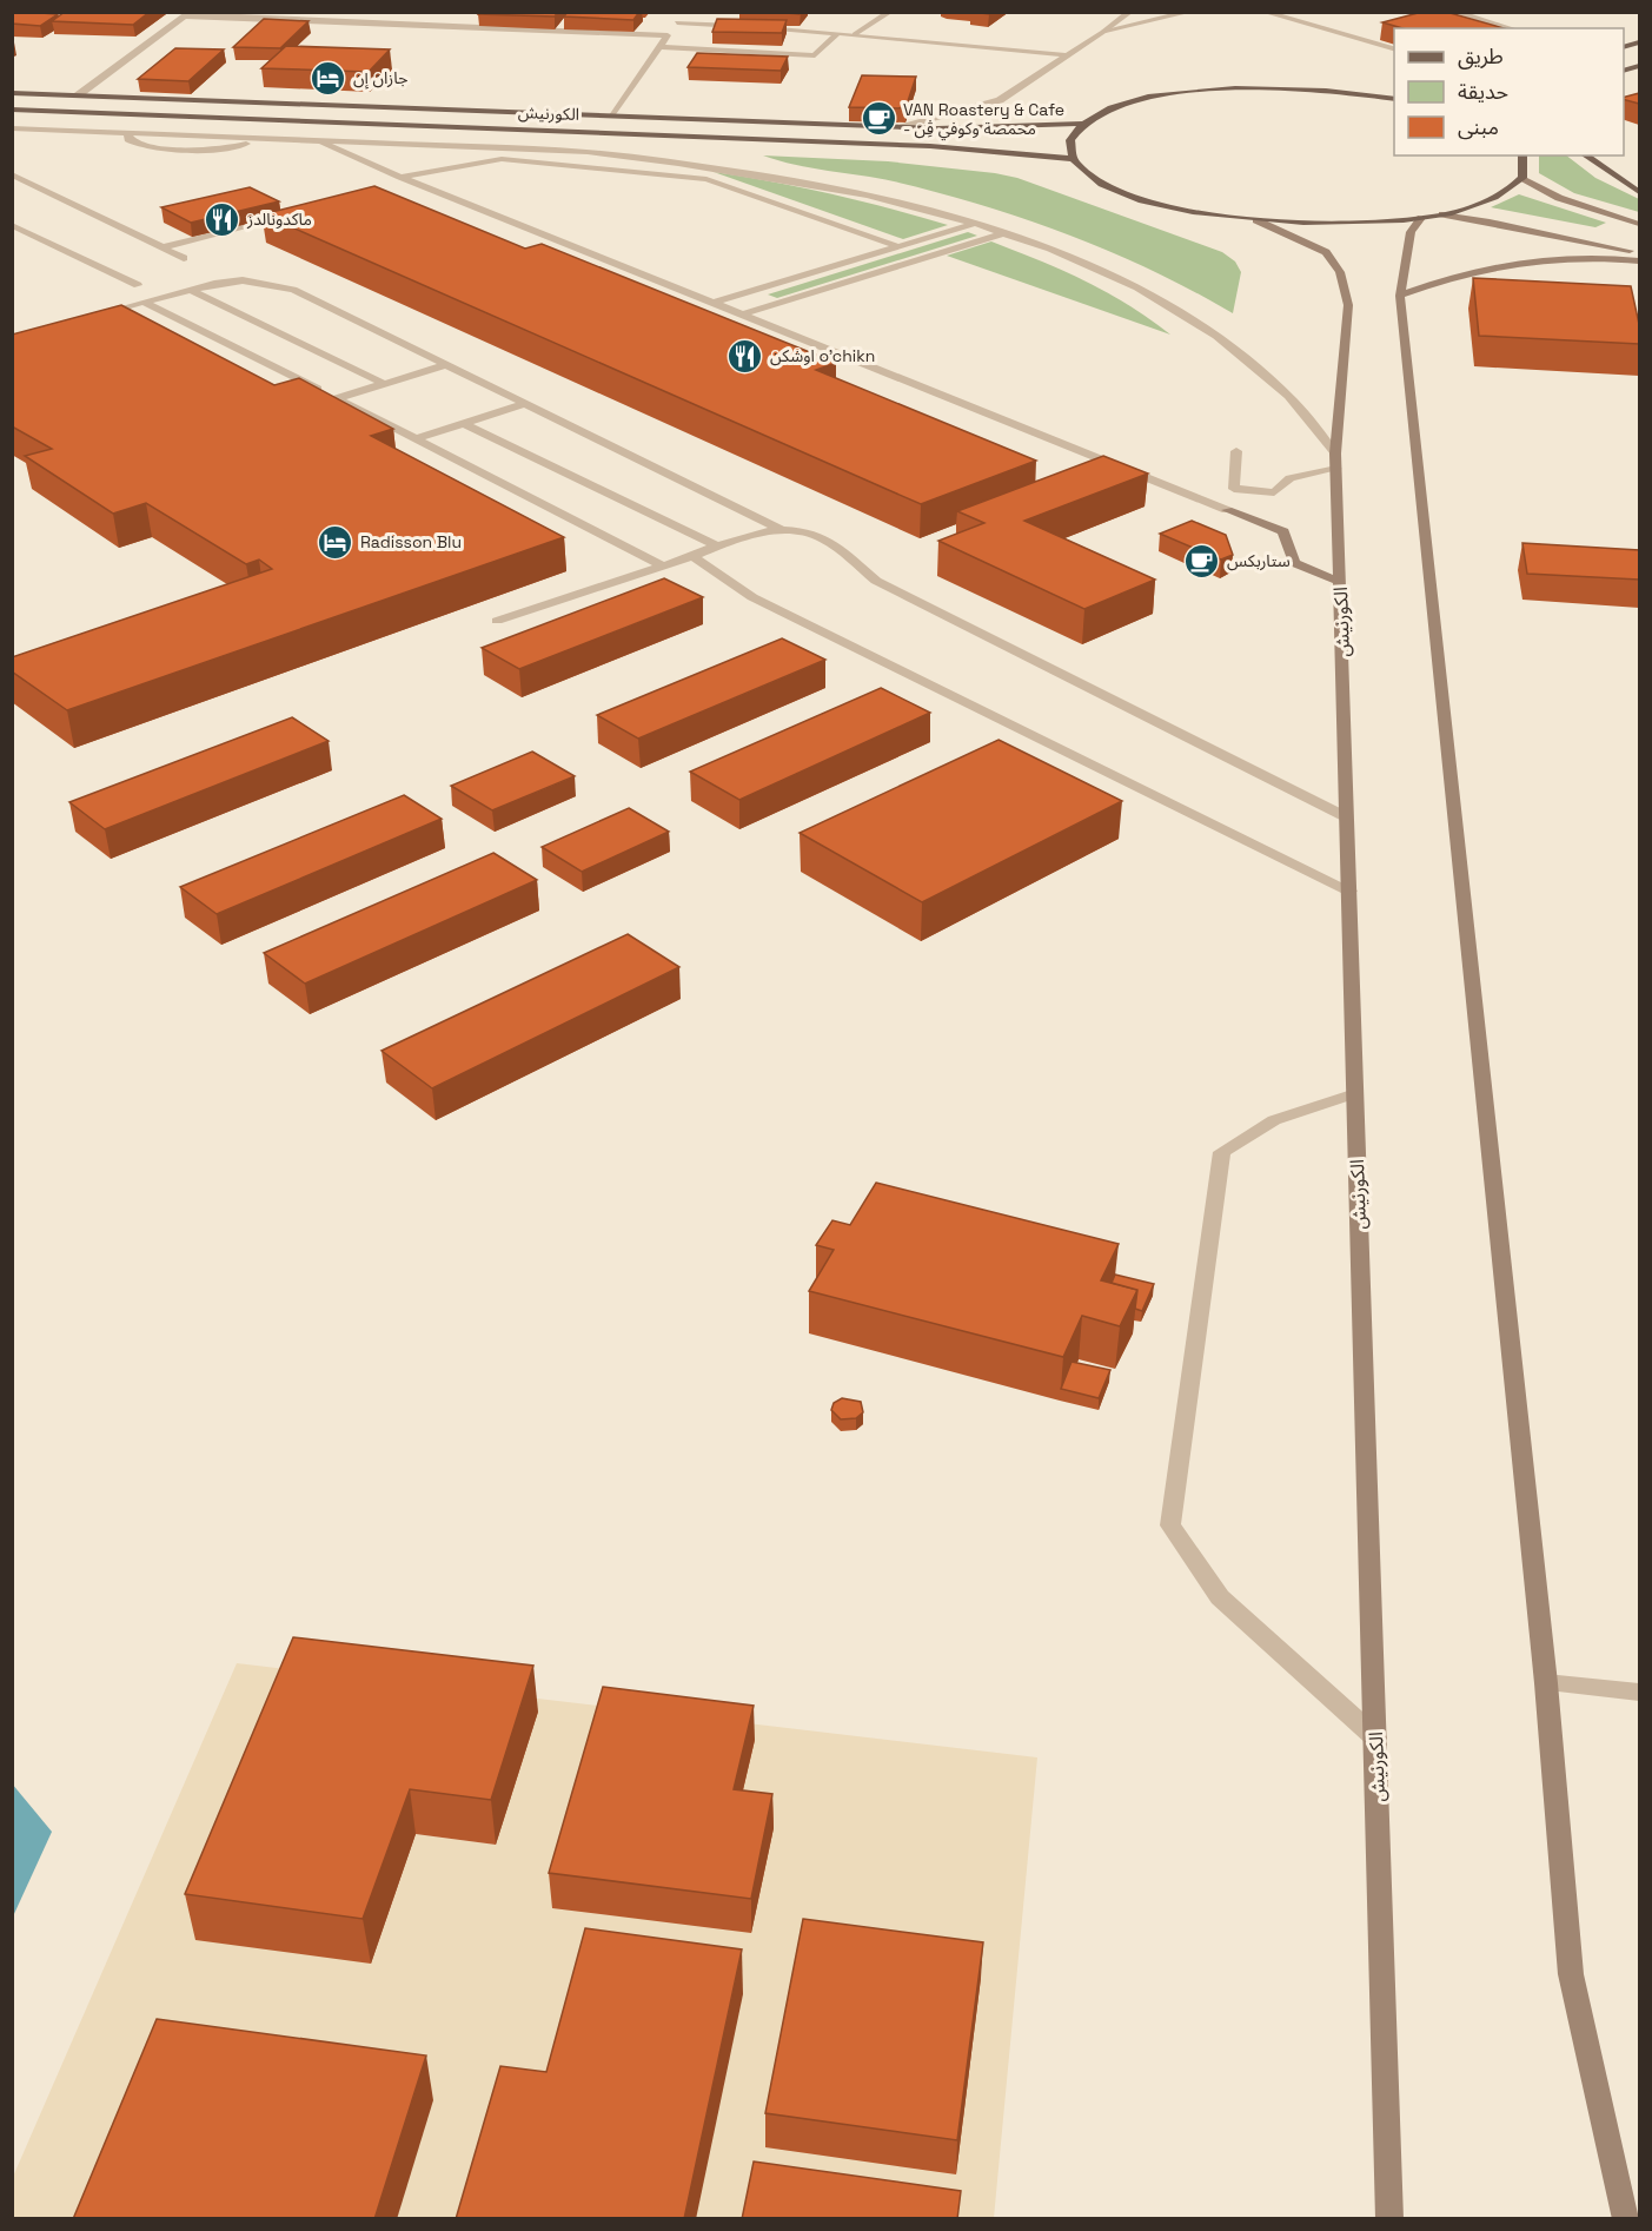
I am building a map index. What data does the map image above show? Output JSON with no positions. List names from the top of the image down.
{
  "streets": {
    "main road": ["الكورنيش"]
  },
  "places": {
    "hotel": ["جازان إن", "Radisson Blu"],
    "cafe": ["VAN Roastery & Cafe - محمصة وكوفي ڤِن", "ستاربكس"],
    "restaurant": ["ماكدونالدز", "اوشكن o'chikn"]
  },
  "legend": ["طريق", "حديقة", "مبنى"]
}
